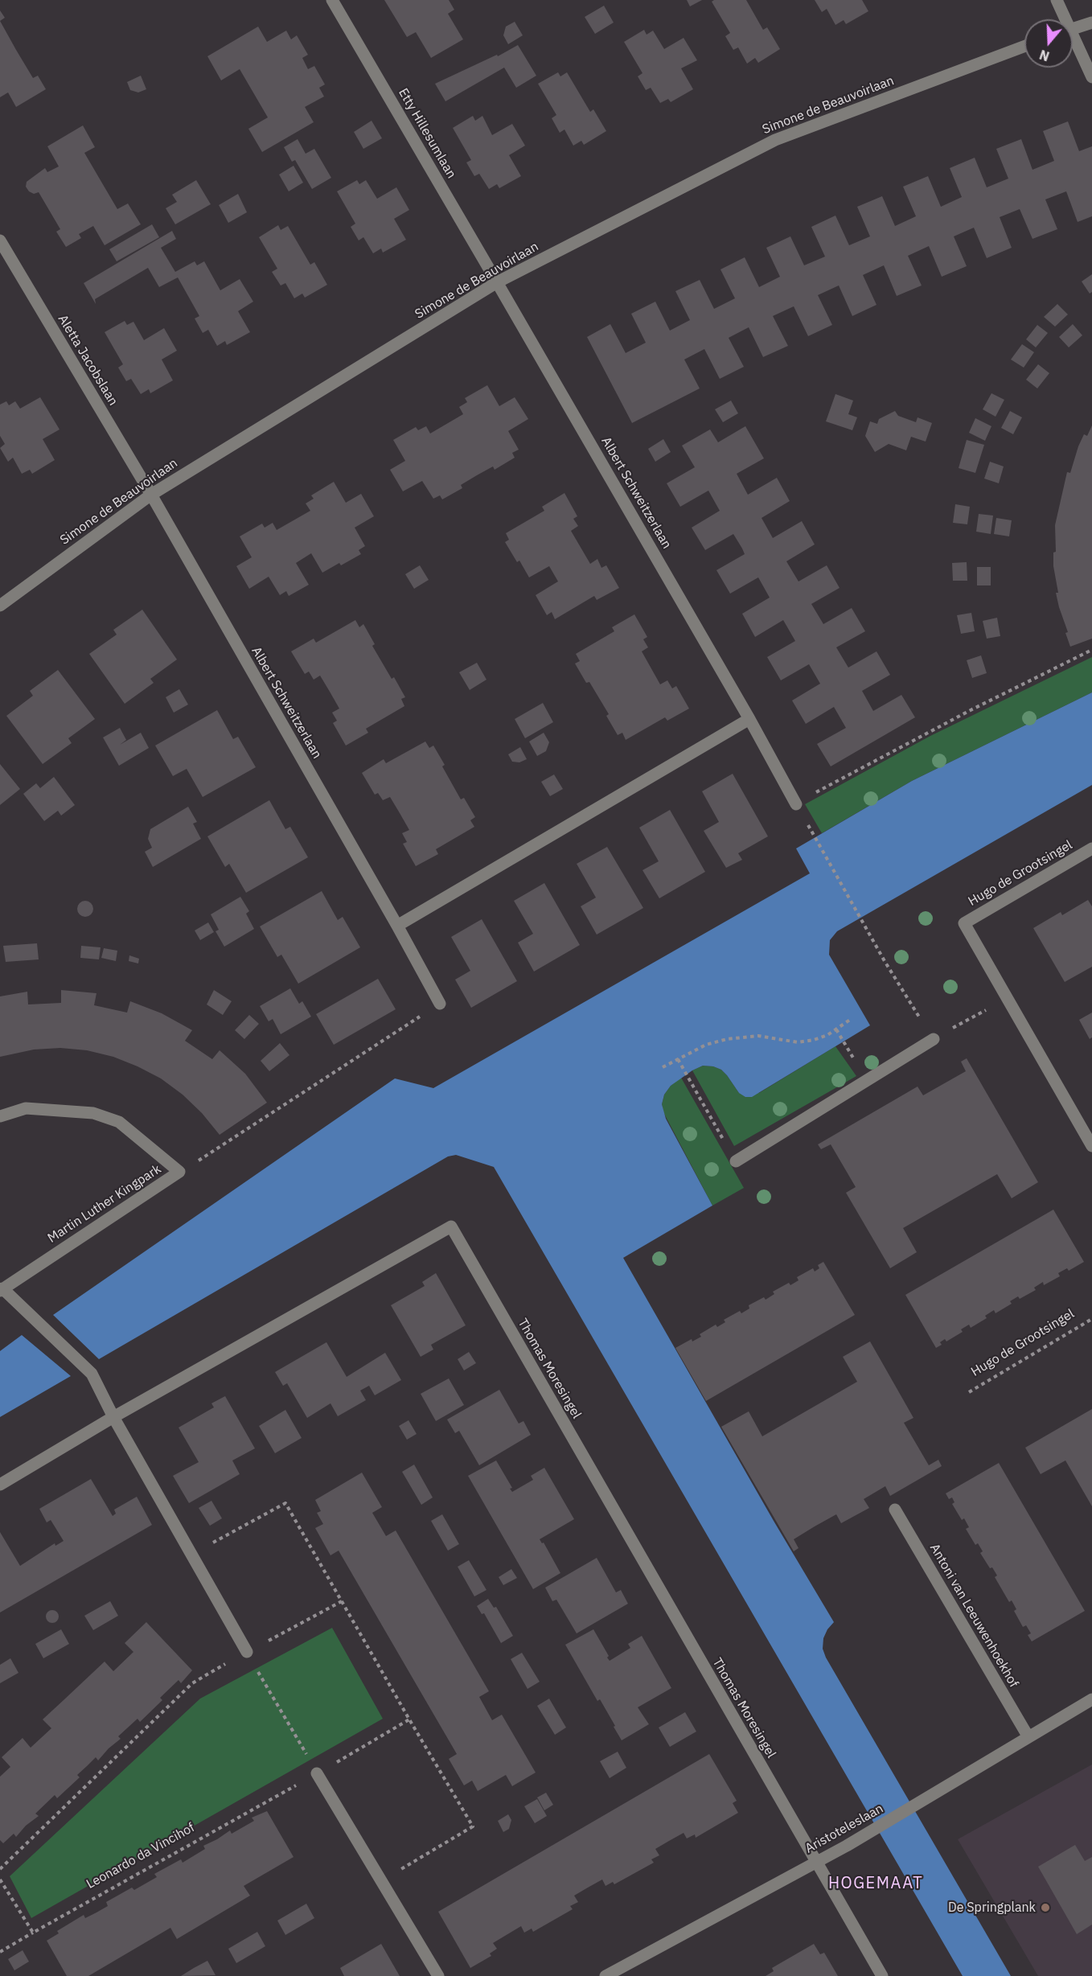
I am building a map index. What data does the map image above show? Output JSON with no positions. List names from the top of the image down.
{
  "streets": {
    "street": [
      "Simone de Beauvoirlaan",
      "Etty Hillesumlaan",
      "Aletta Jacobslaan",
      "Albert Schweitzerlaan",
      "Hugo de Grootsingel",
      "Martin Luther Kingpark",
      "Thomas Moresingel",
      "Antoni van Leeuwenhoekhof",
      "Aristoteleslaan"
    ],
    "path": ["Leonardo da Vincihof"]
  },
  "crossings": [
    ["Simone de Beauvoirlaan", "Etty Hillesumlaan"],
    ["Simone de Beauvoirlaan", "Aletta Jacobslaan"],
    ["Simone de Beauvoirlaan", "Albert Schweitzerlaan"],
    ["Etty Hillesumlaan", "Albert Schweitzerlaan"],
    ["Aletta Jacobslaan", "Albert Schweitzerlaan"],
    ["Thomas Moresingel", "Aristoteleslaan"],
    ["Antoni van Leeuwenhoekhof", "Aristoteleslaan"]
  ],
  "districts": ["HOGEMAAT"],
  "places": ["De Springplank"],
  "north": "bottom"
}
